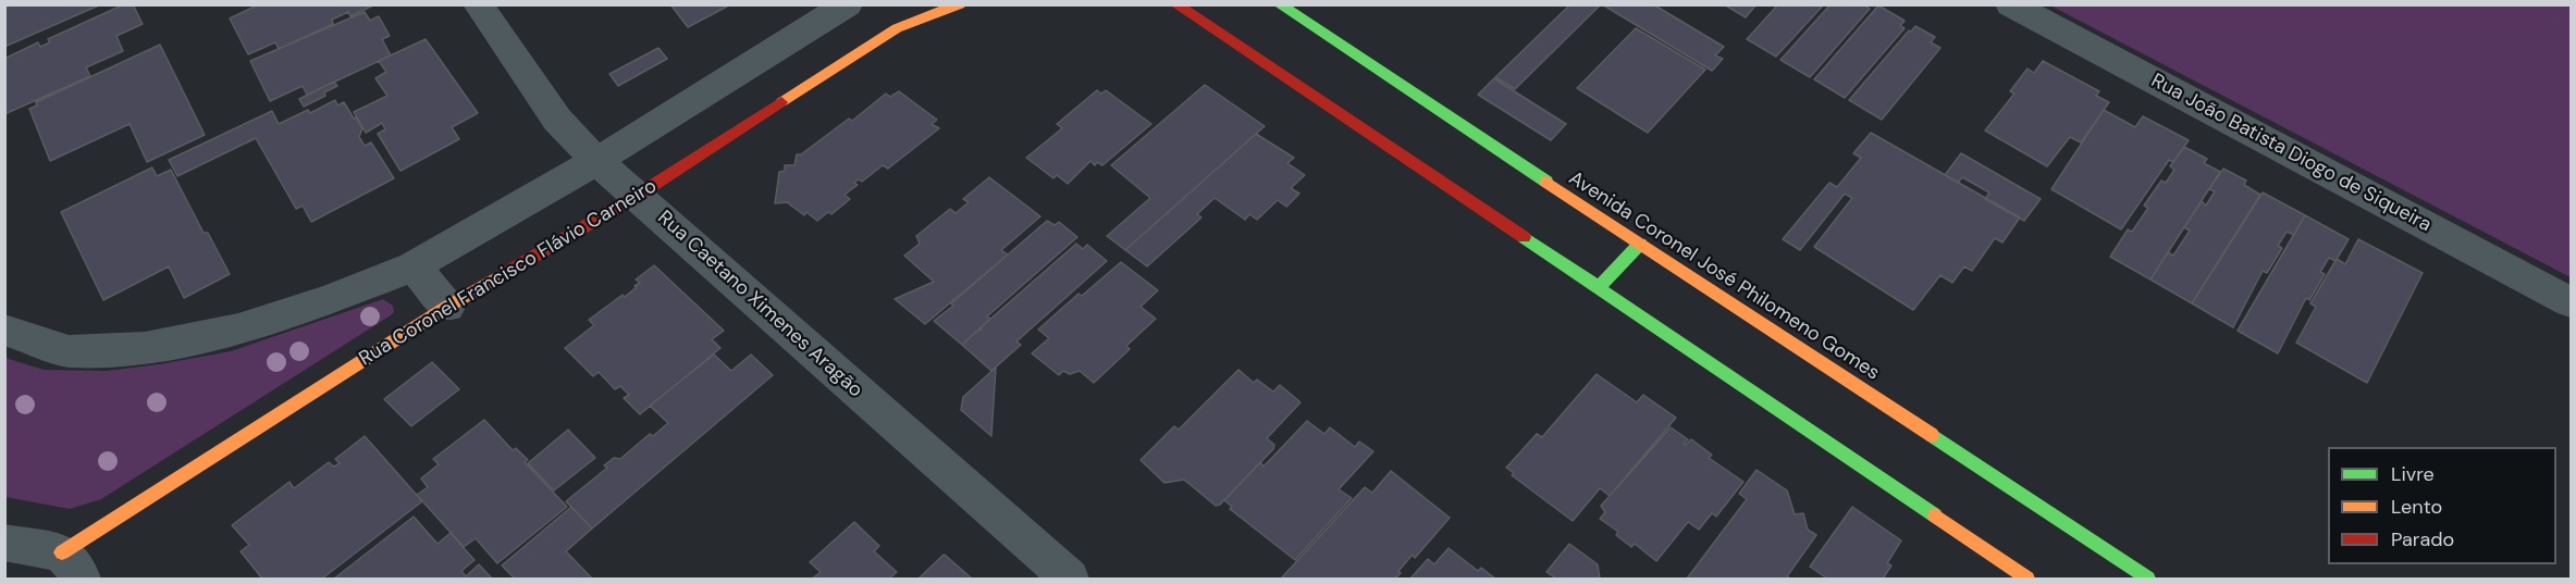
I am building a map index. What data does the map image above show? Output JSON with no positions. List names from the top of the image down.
{
  "streets": {
    "main road": ["Rua Coronel Francisco Flávio Carneiro", "Avenida Coronel José Philomeno Gomes"],
    "street": ["Rua João Batista Diogo de Siqueira", "Rua Caetano Ximenes Aragão"]
  },
  "crossings": [
    ["Rua Coronel Francisco Flávio Carneiro", "Rua Caetano Ximenes Aragão"]
  ],
  "legend": ["Livre", "Lento", "Parado"]
}
